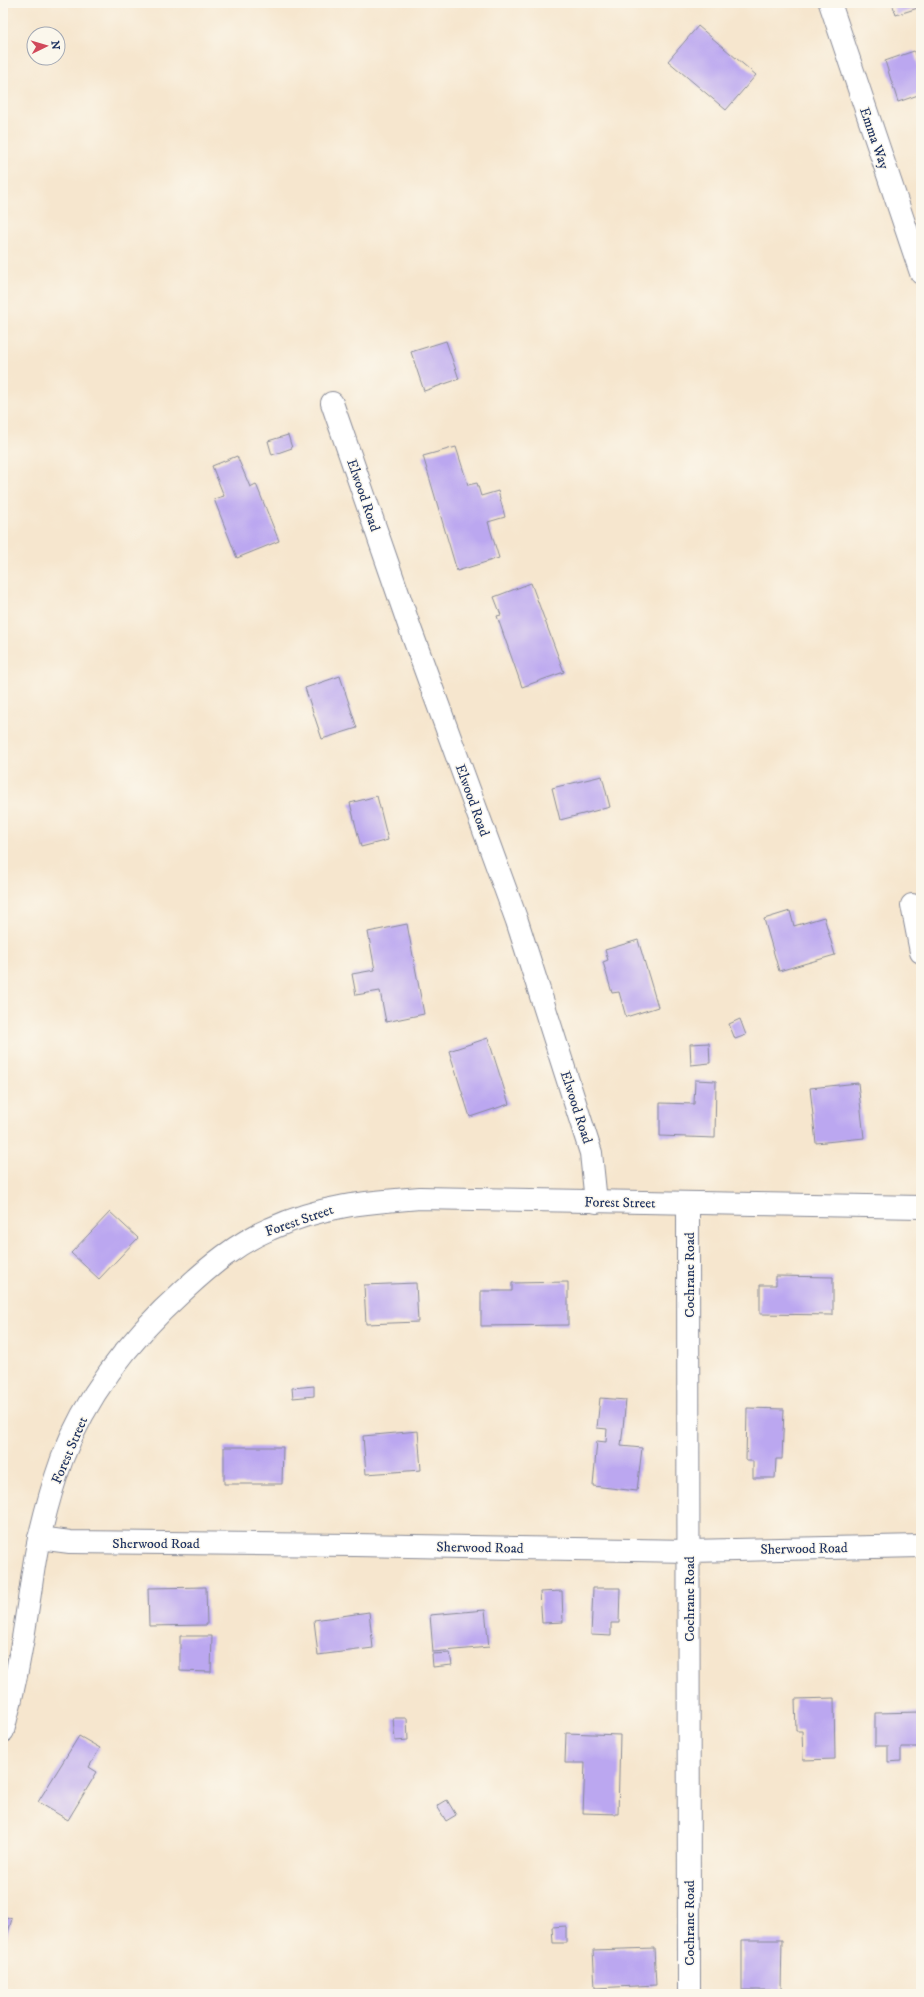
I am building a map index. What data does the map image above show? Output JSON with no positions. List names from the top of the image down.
{
  "streets": {
    "street": [
      "Emma Way",
      "Elwood Road",
      "Forest Street",
      "Cochrane Road",
      "Sherwood Road"
    ]
  },
  "crossings": [
    ["Elwood Road", "Forest Street"],
    ["Forest Street", "Cochrane Road"],
    ["Forest Street", "Sherwood Road"],
    ["Cochrane Road", "Sherwood Road"]
  ],
  "north": "right"
}
